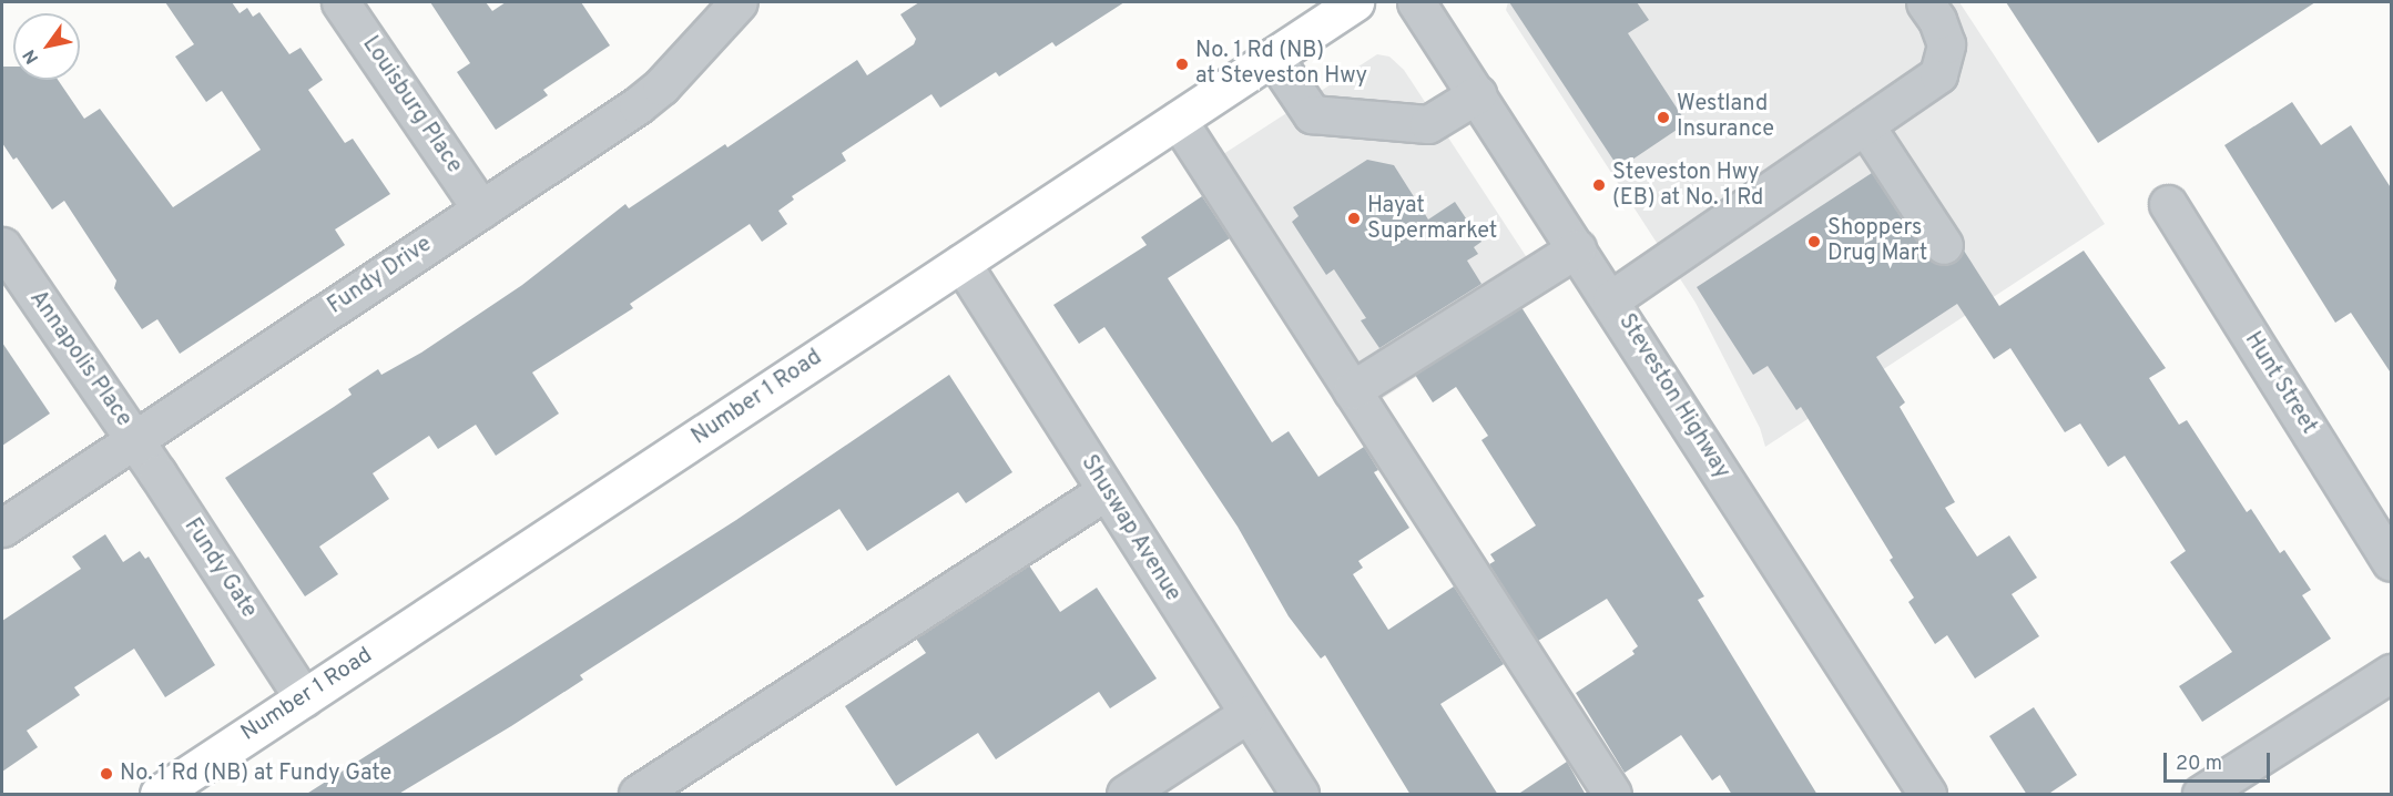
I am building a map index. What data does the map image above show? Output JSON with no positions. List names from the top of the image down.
{
  "streets": {
    "main road": ["Number 1 Road"],
    "street": [
      "Louisburg Place",
      "Fundy Drive",
      "Annapolis Place",
      "Hunt Street",
      "Steveston Highway",
      "Shuswap Avenue",
      "Fundy Gate"
    ]
  },
  "crossings": [
    ["Louisburg Place", "Fundy Drive"],
    ["Fundy Drive", "Annapolis Place"],
    ["Fundy Drive", "Fundy Gate"],
    ["Annapolis Place", "Fundy Gate"],
    ["Number 1 Road", "Shuswap Avenue"],
    ["Number 1 Road", "Fundy Gate"]
  ],
  "places": [
    "No. 1 Rd (NB) at Steveston Hwy",
    "Westland Insurance",
    "Steveston Hwy (EB) at No. 1 Rd",
    "Hayat Supermarket",
    "Shoppers Drug Mart",
    "No. 1 Rd (NB) at Fundy Gate"
  ],
  "scale_bar": "20 m",
  "north": "bottom left"
}
